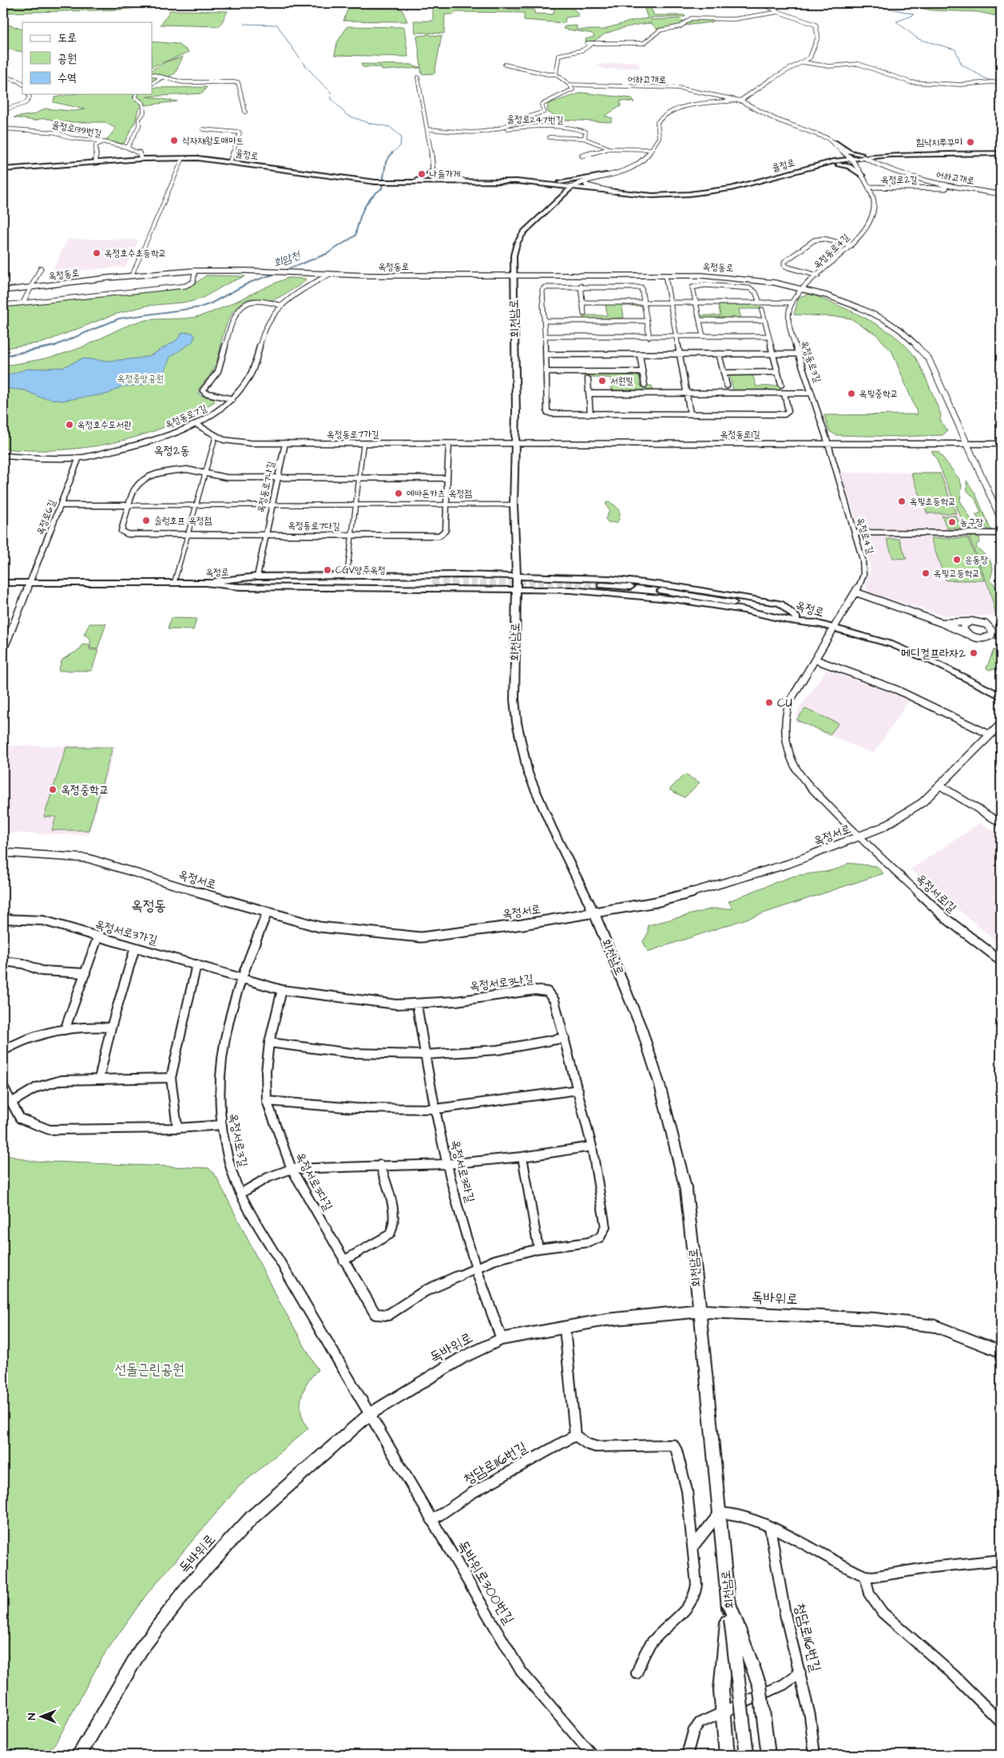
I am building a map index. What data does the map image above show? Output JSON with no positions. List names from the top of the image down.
{
  "streets": {
    "main road": [
      "율정로",
      "회천남로",
      "옥정로",
      "독바위로"
    ],
    "street": [
      "어하고개로",
      "율정로247번길",
      "율정로139번길",
      "옥정로2길",
      "옥정동로4길",
      "옥정동로",
      "옥정동로3길",
      "옥정동로7길",
      "옥정동로7가길",
      "옥정동로1길",
      "옥정동로7나길",
      "옥정로6길",
      "옥정동로7다길",
      "옥정로4길",
      "옥정서로",
      "옥정서로1길",
      "옥정서로3가길",
      "옥정서로3나길",
      "옥정서로3길",
      "옥정서로3라길",
      "옥정서로3다길",
      "청담로116번길",
      "독바위로300번길"
    ]
  },
  "crossings": [
    ["어하고개로", "율정로247번길"],
    ["어하고개로", "율정로"],
    ["어하고개로", "옥정동로4길"],
    ["율정로", "옥정동로4길"],
    ["율정로", "회천남로"],
    ["옥정로2길", "옥정동로4길"],
    ["옥정동로4길", "옥정동로"],
    ["옥정동로4길", "옥정동로3길"],
    ["옥정동로", "회천남로"],
    ["옥정동로", "옥정동로3길"],
    ["옥정동로", "옥정동로7길"],
    ["옥정동로", "옥정동로1길"],
    ["회천남로", "옥정동로7가길"],
    ["회천남로", "옥정동로1길"],
    ["회천남로", "옥정서로"],
    ["회천남로", "독바위로"],
    ["옥정동로3길", "옥정동로1길"],
    ["옥정동로3길", "옥정로4길"],
    ["옥정동로7길", "옥정동로7가길"],
    ["옥정동로7길", "옥정로6길"],
    ["옥정동로7가길", "옥정동로1길"],
    ["옥정동로7가길", "옥정동로7나길"],
    ["옥정동로7가길", "옥정동로7다길"],
    ["옥정동로1길", "옥정로4길"],
    ["옥정동로7나길", "옥정동로7다길"],
    ["옥정로6길", "옥정로"],
    ["옥정로4길", "옥정로"],
    ["옥정로4길", "옥정서로1길"],
    ["옥정서로", "옥정서로1길"],
    ["옥정서로", "옥정서로3길"],
    ["옥정서로3가길", "옥정서로3나길"],
    ["옥정서로3가길", "옥정서로3길"],
    ["옥정서로3나길", "옥정서로3길"],
    ["옥정서로3나길", "옥정서로3라길"],
    ["옥정서로3나길", "옥정서로3다길"],
    ["옥정서로3길", "독바위로"],
    ["옥정서로3길", "독바위로300번길"],
    ["옥정서로3라길", "옥정서로3다길"],
    ["옥정서로3라길", "독바위로"],
    ["독바위로", "독바위로300번길"],
    ["청담로116번길", "독바위로300번길"]
  ],
  "districts": ["옥정2동", "옥정동"],
  "water": ["회암천"],
  "parks": ["옥정중앙공원", "선돌근린공원"],
  "places": [
    "식자재왕도매마트",
    "힘낙지쭈꾸미",
    "나들가게",
    "옥정호수초등학교",
    "서원빌",
    "옥빛중학교",
    "옥정호수도서관",
    "에바돈카츠 옥정점",
    "옥빛초등학교",
    "술렁호프 옥정점",
    "농구장",
    "운동장",
    "CGV양주옥정",
    "옥빛고등학교",
    "메디컬프라자2",
    "CU",
    "옥정중학교"
  ],
  "legend": ["도로", "공원", "수역"],
  "north": "left"
}
